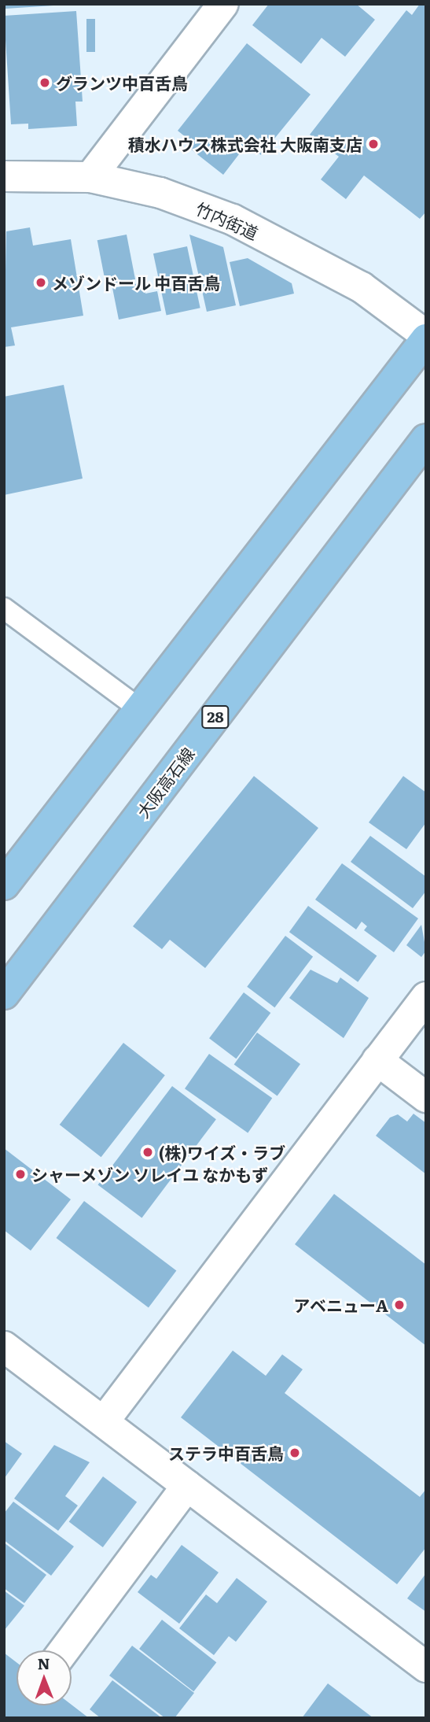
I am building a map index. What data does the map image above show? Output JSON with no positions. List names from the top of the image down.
{
  "streets": {
    "main road": ["28", "大阪高石線"],
    "street": ["竹内街道"]
  },
  "places": [
    "グランツ中百舌鳥",
    "積水ハウス株式会社 大阪南支店",
    "メゾンドール 中百舌鳥",
    "(株)ワイズ・ラブ",
    "シャーメゾン ソレイユ なかもず",
    "アベニューA",
    "ステラ中百舌鳥"
  ],
  "north": "top"
}
